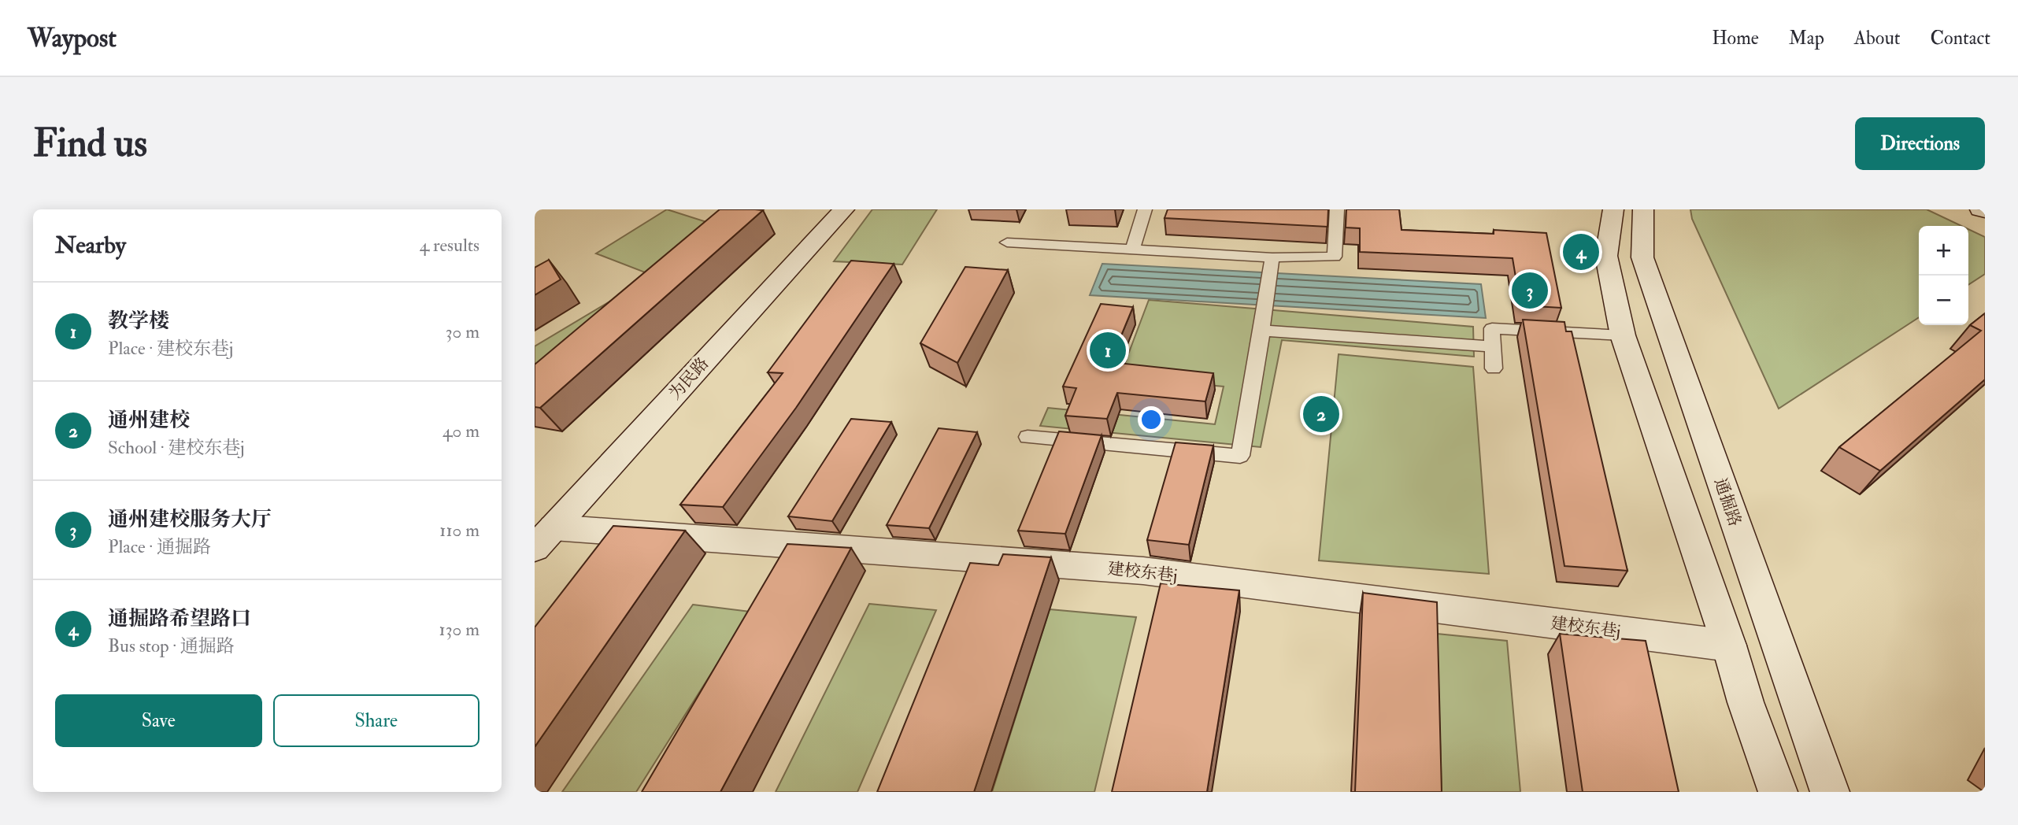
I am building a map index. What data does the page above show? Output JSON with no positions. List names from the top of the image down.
{
  "streets": {
    "main road": ["为民路", "通掘路", "建校东巷j"]
  },
  "crossings": [
    ["为民路", "建校东巷j"]
  ],
  "page": {
    "header": "Waypost",
    "nav": [
      "Home",
      "Map",
      "About",
      "Contact"
    ],
    "buttons": [
      "Directions",
      ["Save", "Share"]
    ],
    "title": "Find us",
    "heading": ["Nearby", "4 results"],
    "map_buttons": ["+", "−"],
    "pins": [
      "4",
      "3",
      "1",
      "2"
    ],
    "list": [
      {
        "mark": "1",
        "name": "教学楼",
        "note": "Place · 建校东巷j",
        "value": "30 m"
      },
      {
        "mark": "2",
        "name": "通州建校",
        "note": "School · 建校东巷j",
        "value": "40 m"
      },
      {
        "mark": "3",
        "name": "通州建校服务大厅",
        "note": "Place · 通掘路",
        "value": "110 m"
      },
      {
        "mark": "4",
        "name": "通掘路希望路口",
        "note": "Bus stop · 通掘路",
        "value": "130 m"
      }
    ]
  }
}
